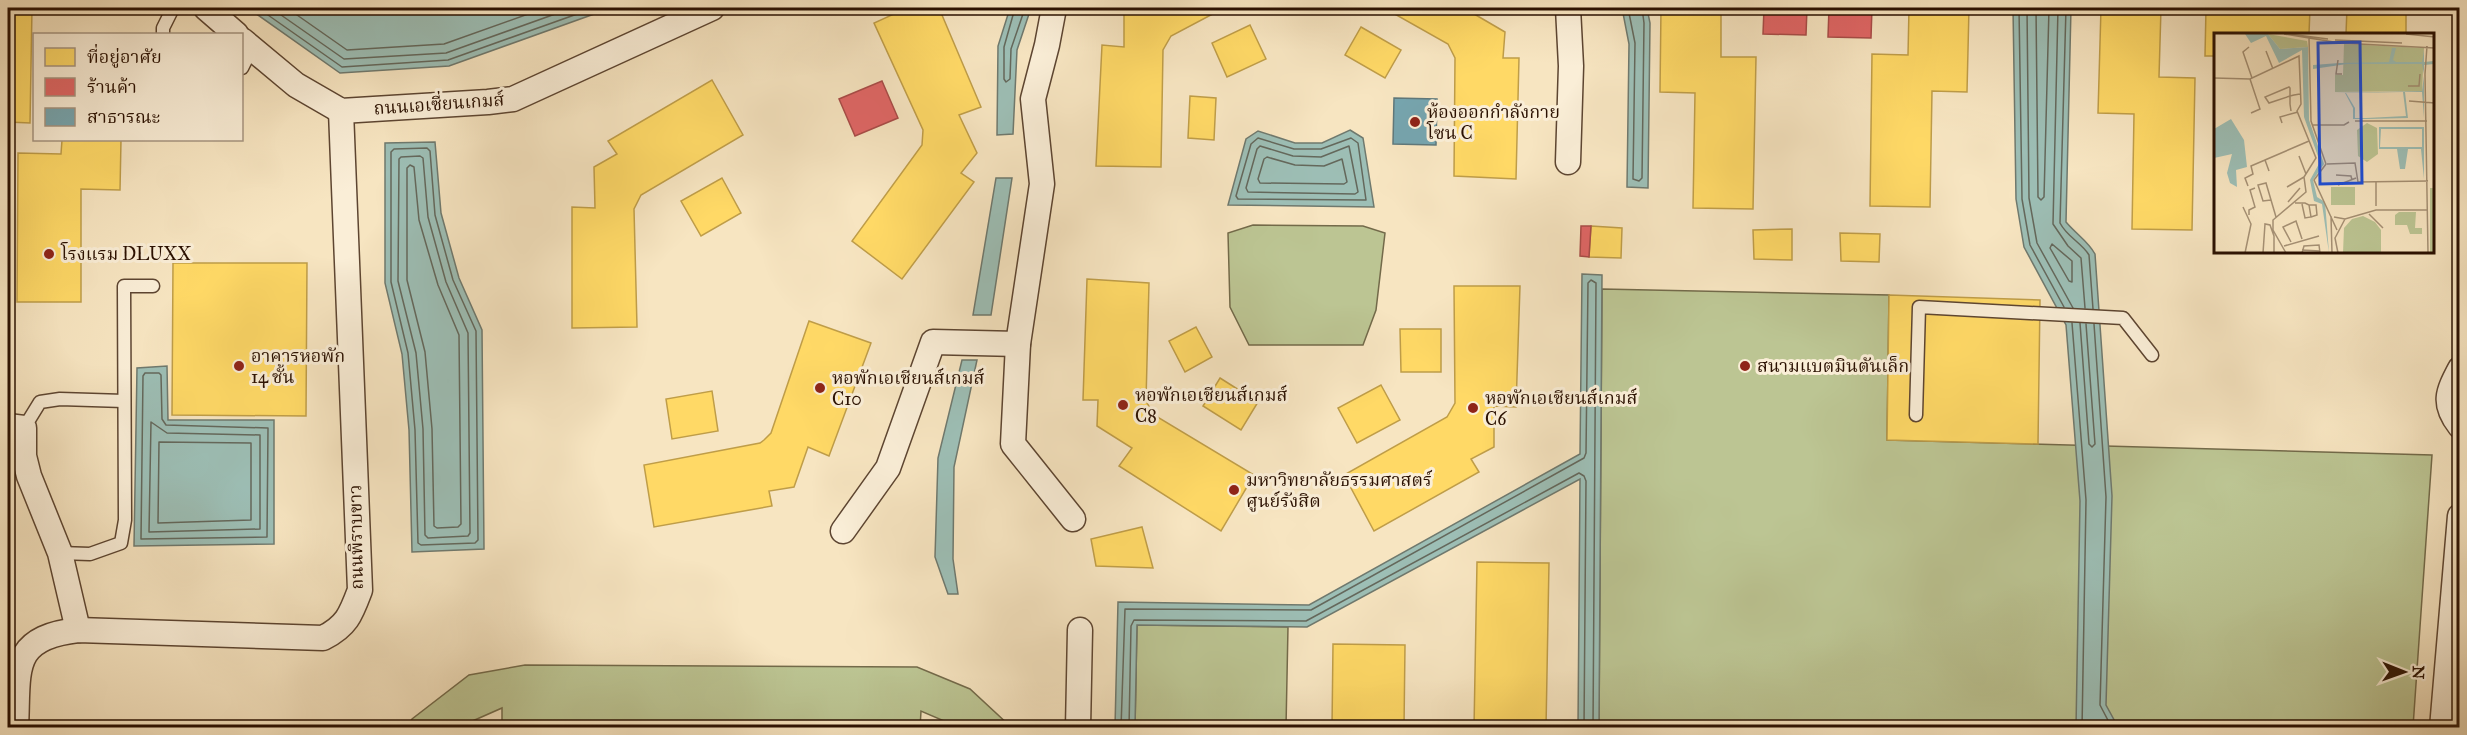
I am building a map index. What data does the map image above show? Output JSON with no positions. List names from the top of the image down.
{
  "streets": {
    "street": ["ถนนเอเซี่ยนเกมส์", "ถนนพิราบขาว"]
  },
  "crossings": [
    ["ถนนเอเซี่ยนเกมส์", "ถนนพิราบขาว"]
  ],
  "places": [
    "ห้องออกกำลังกาย โซน C",
    "โรงแรม DLUXX",
    "อาคารหอพัก 14 ชั้น",
    "สนามแบตมินตันเล็ก",
    "หอพักเอเชียนส์เกมส์ C10",
    "หอพักเอเชียนส์เกมส์ C8",
    "หอพักเอเชียนส์เกมส์ C6",
    "มหาวิทยาลัยธรรมศาสตร์ ศูนย์รังสิต"
  ],
  "legend": ["ที่อยู่อาศัย", "ร้านค้า", "สาธารณะ"],
  "north": "right"
}
